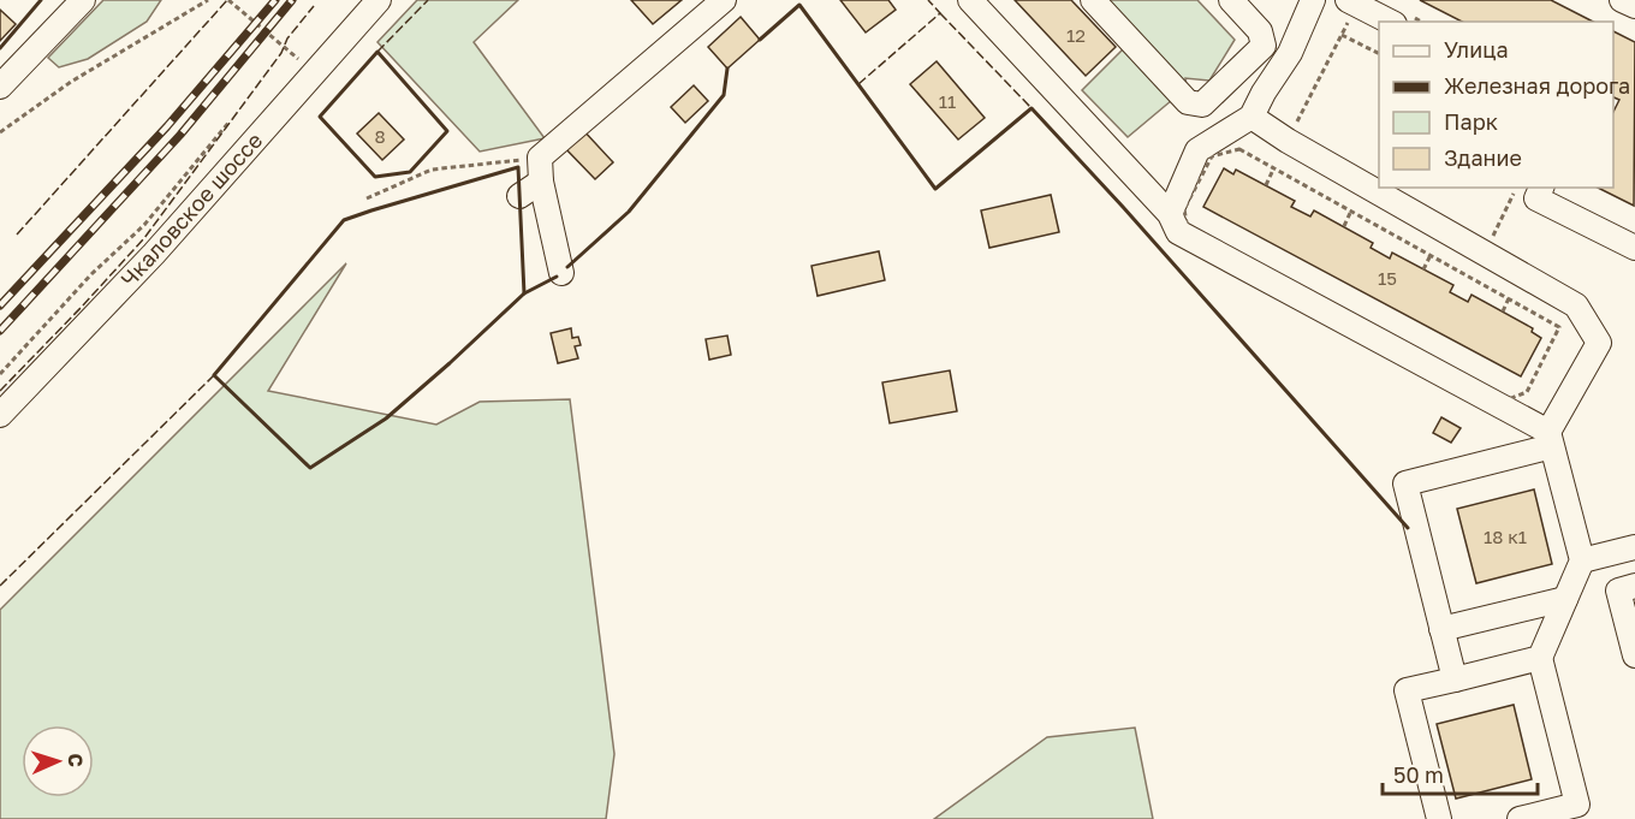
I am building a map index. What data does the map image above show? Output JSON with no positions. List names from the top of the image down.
{
  "streets": {
    "street": ["Чкаловское шоссе"]
  },
  "house_numbers": [
    "12",
    "11",
    "8",
    "15",
    "18 к1"
  ],
  "legend": [
    "Улица",
    "Железная дорога",
    "Парк",
    "Здание"
  ],
  "scale_bar": "50 m",
  "north": "right"
}
